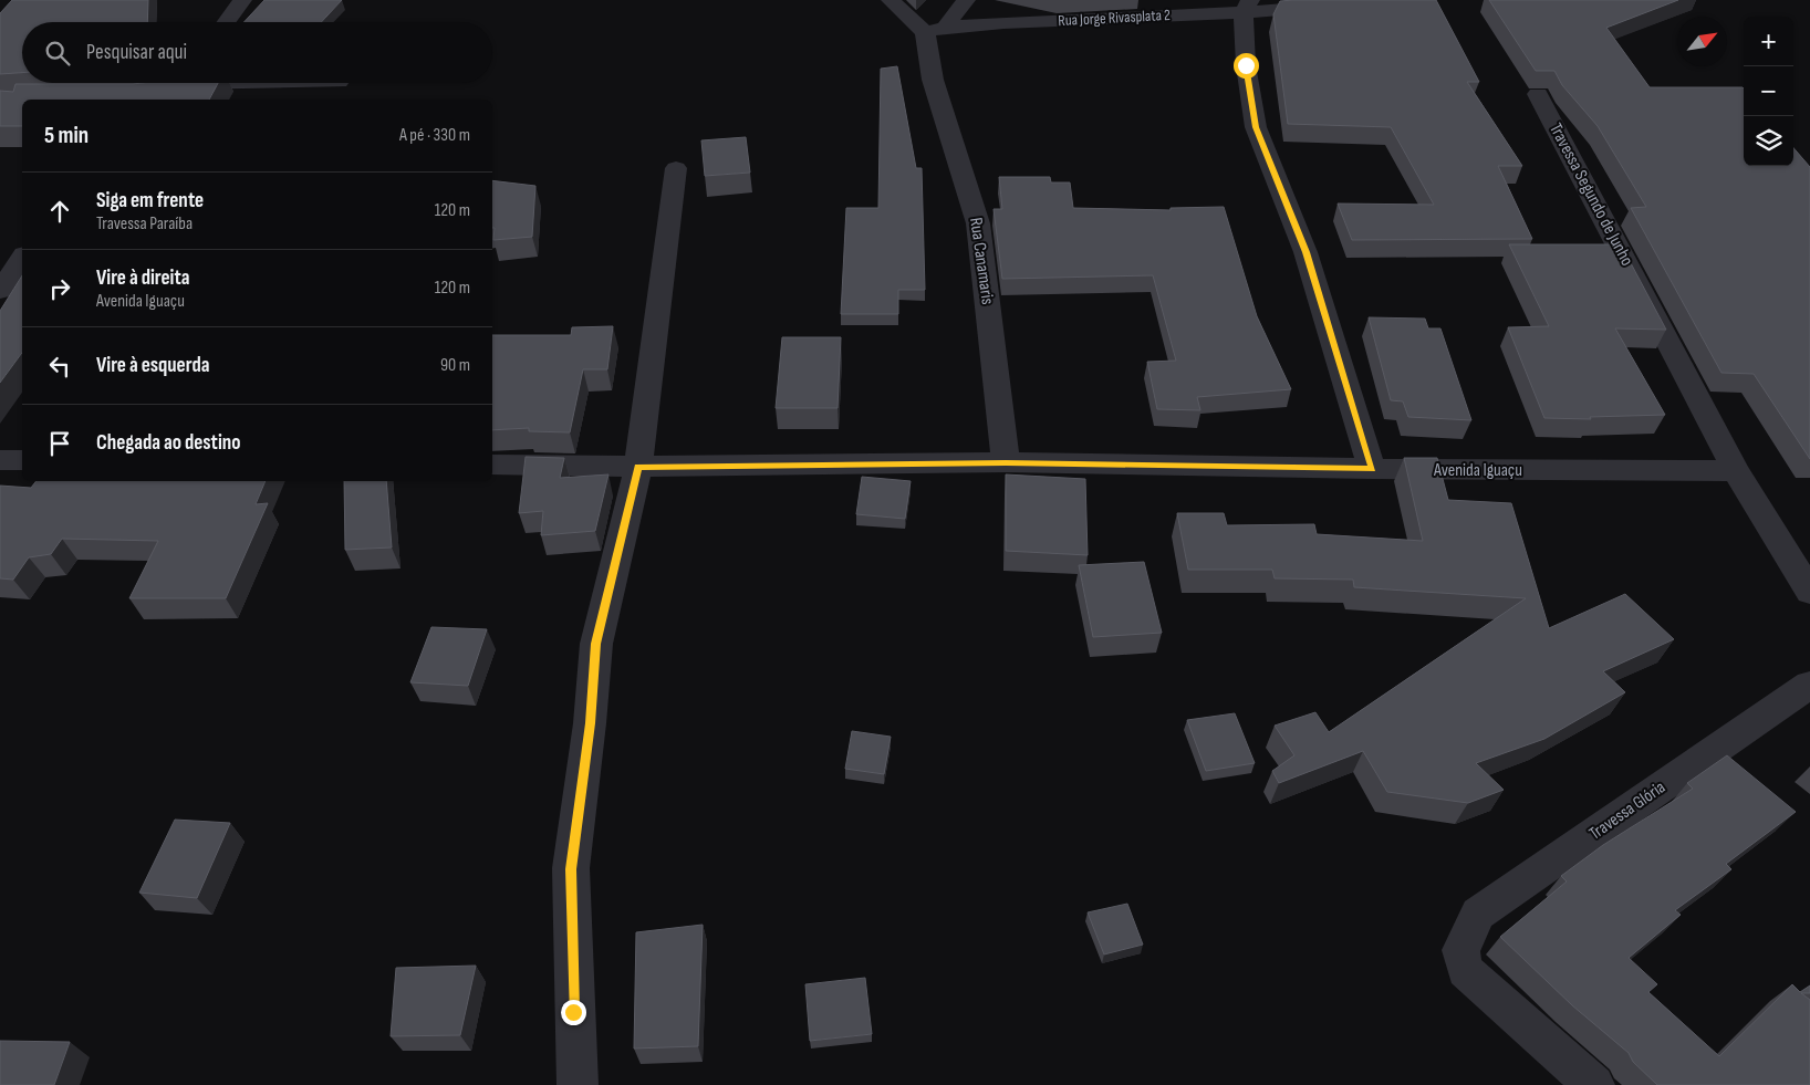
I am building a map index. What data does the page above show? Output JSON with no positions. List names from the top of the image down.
{
  "streets": {
    "street": [
      "Rua Jorge Rivasplata 2",
      "Travessa Segundo de Junho",
      "Rua Canamaris",
      "Avenida Iguaçu",
      "Travessa Glória"
    ]
  },
  "crossings": [
    ["Rua Jorge Rivasplata 2", "Rua Canamaris"],
    ["Travessa Segundo de Junho", "Avenida Iguaçu"],
    ["Rua Canamaris", "Avenida Iguaçu"]
  ],
  "north": "top right",
  "page": {
    "map_buttons": ["+", "−"],
    "search": "Pesquisar aqui",
    "heading": ["5 min", "A pé · 330 m"],
    "list": [
      ["Siga em frente", "Travessa Paraíba", "120 m"],
      ["Vire à direita", "Avenida Iguaçu", "120 m"],
      ["Vire à esquerda", "90 m"],
      "Chegada ao destino"
    ]
  }
}
